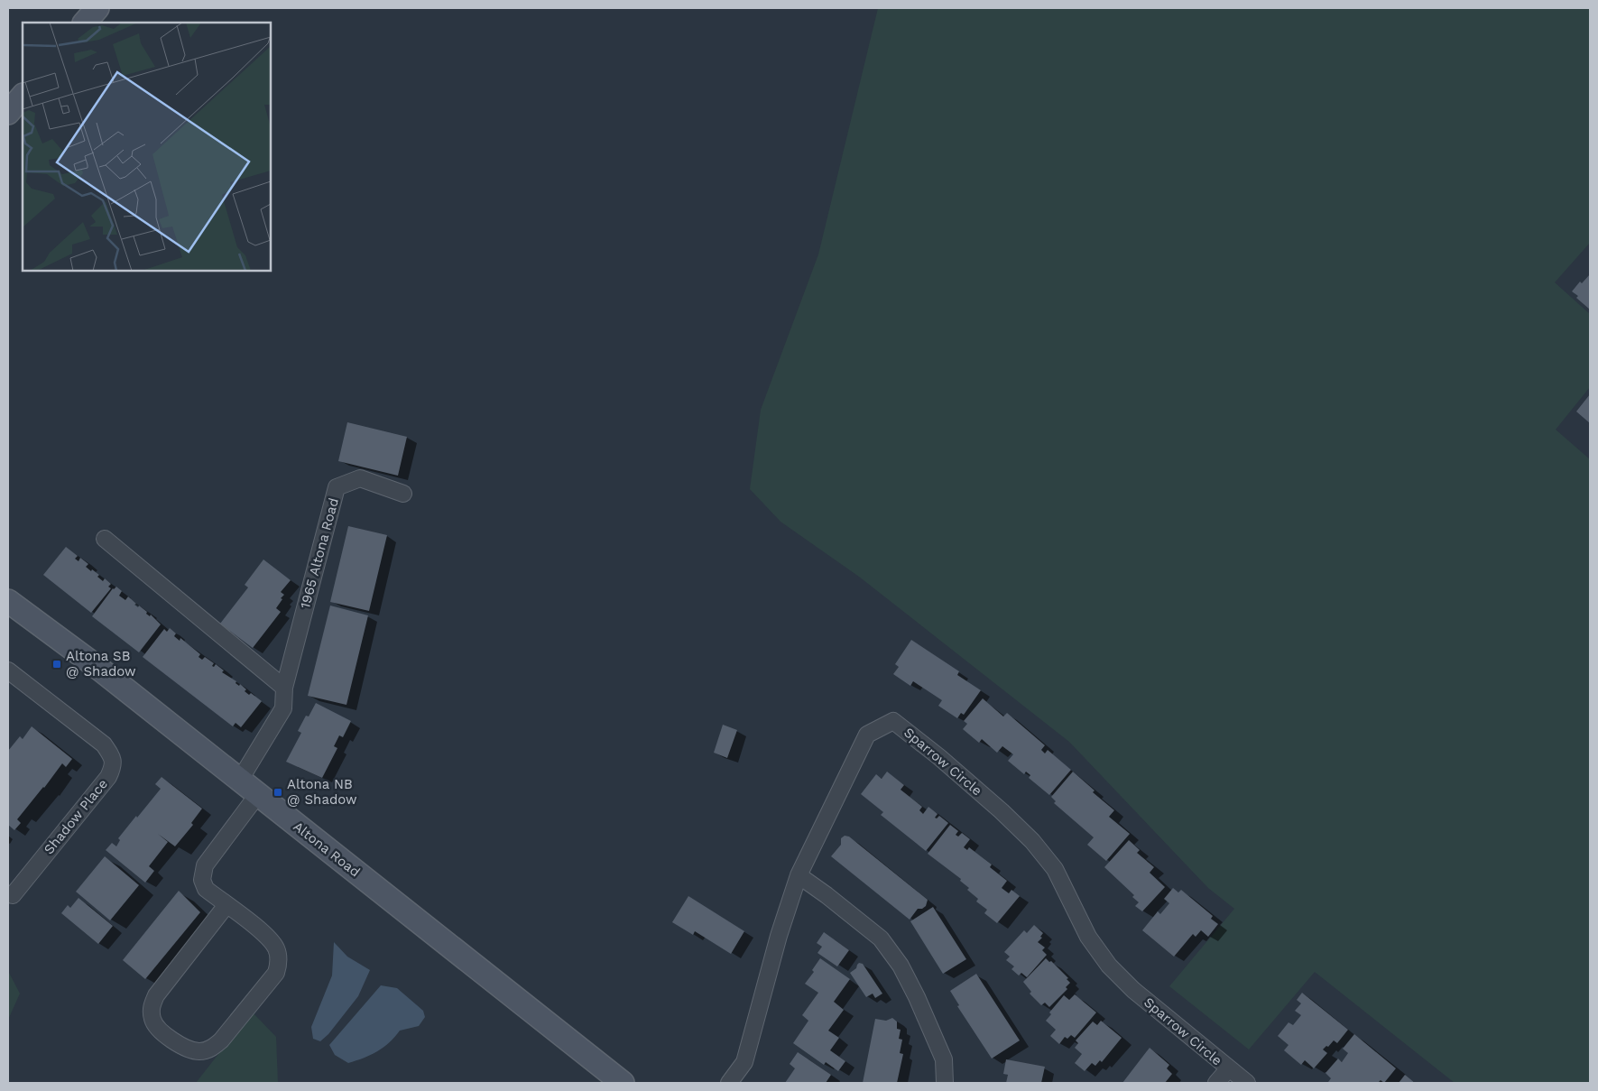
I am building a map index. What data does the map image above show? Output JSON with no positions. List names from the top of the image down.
{
  "streets": {
    "main road": ["Altona Road"],
    "street": ["1965 Altona Road", "Sparrow Circle", "Shadow Place"]
  },
  "crossings": [
    ["1965 Altona Road", "Altona Road"]
  ],
  "places": {
    "transit": ["Altona SB @ Shadow", "Altona NB @ Shadow"]
  }
}
